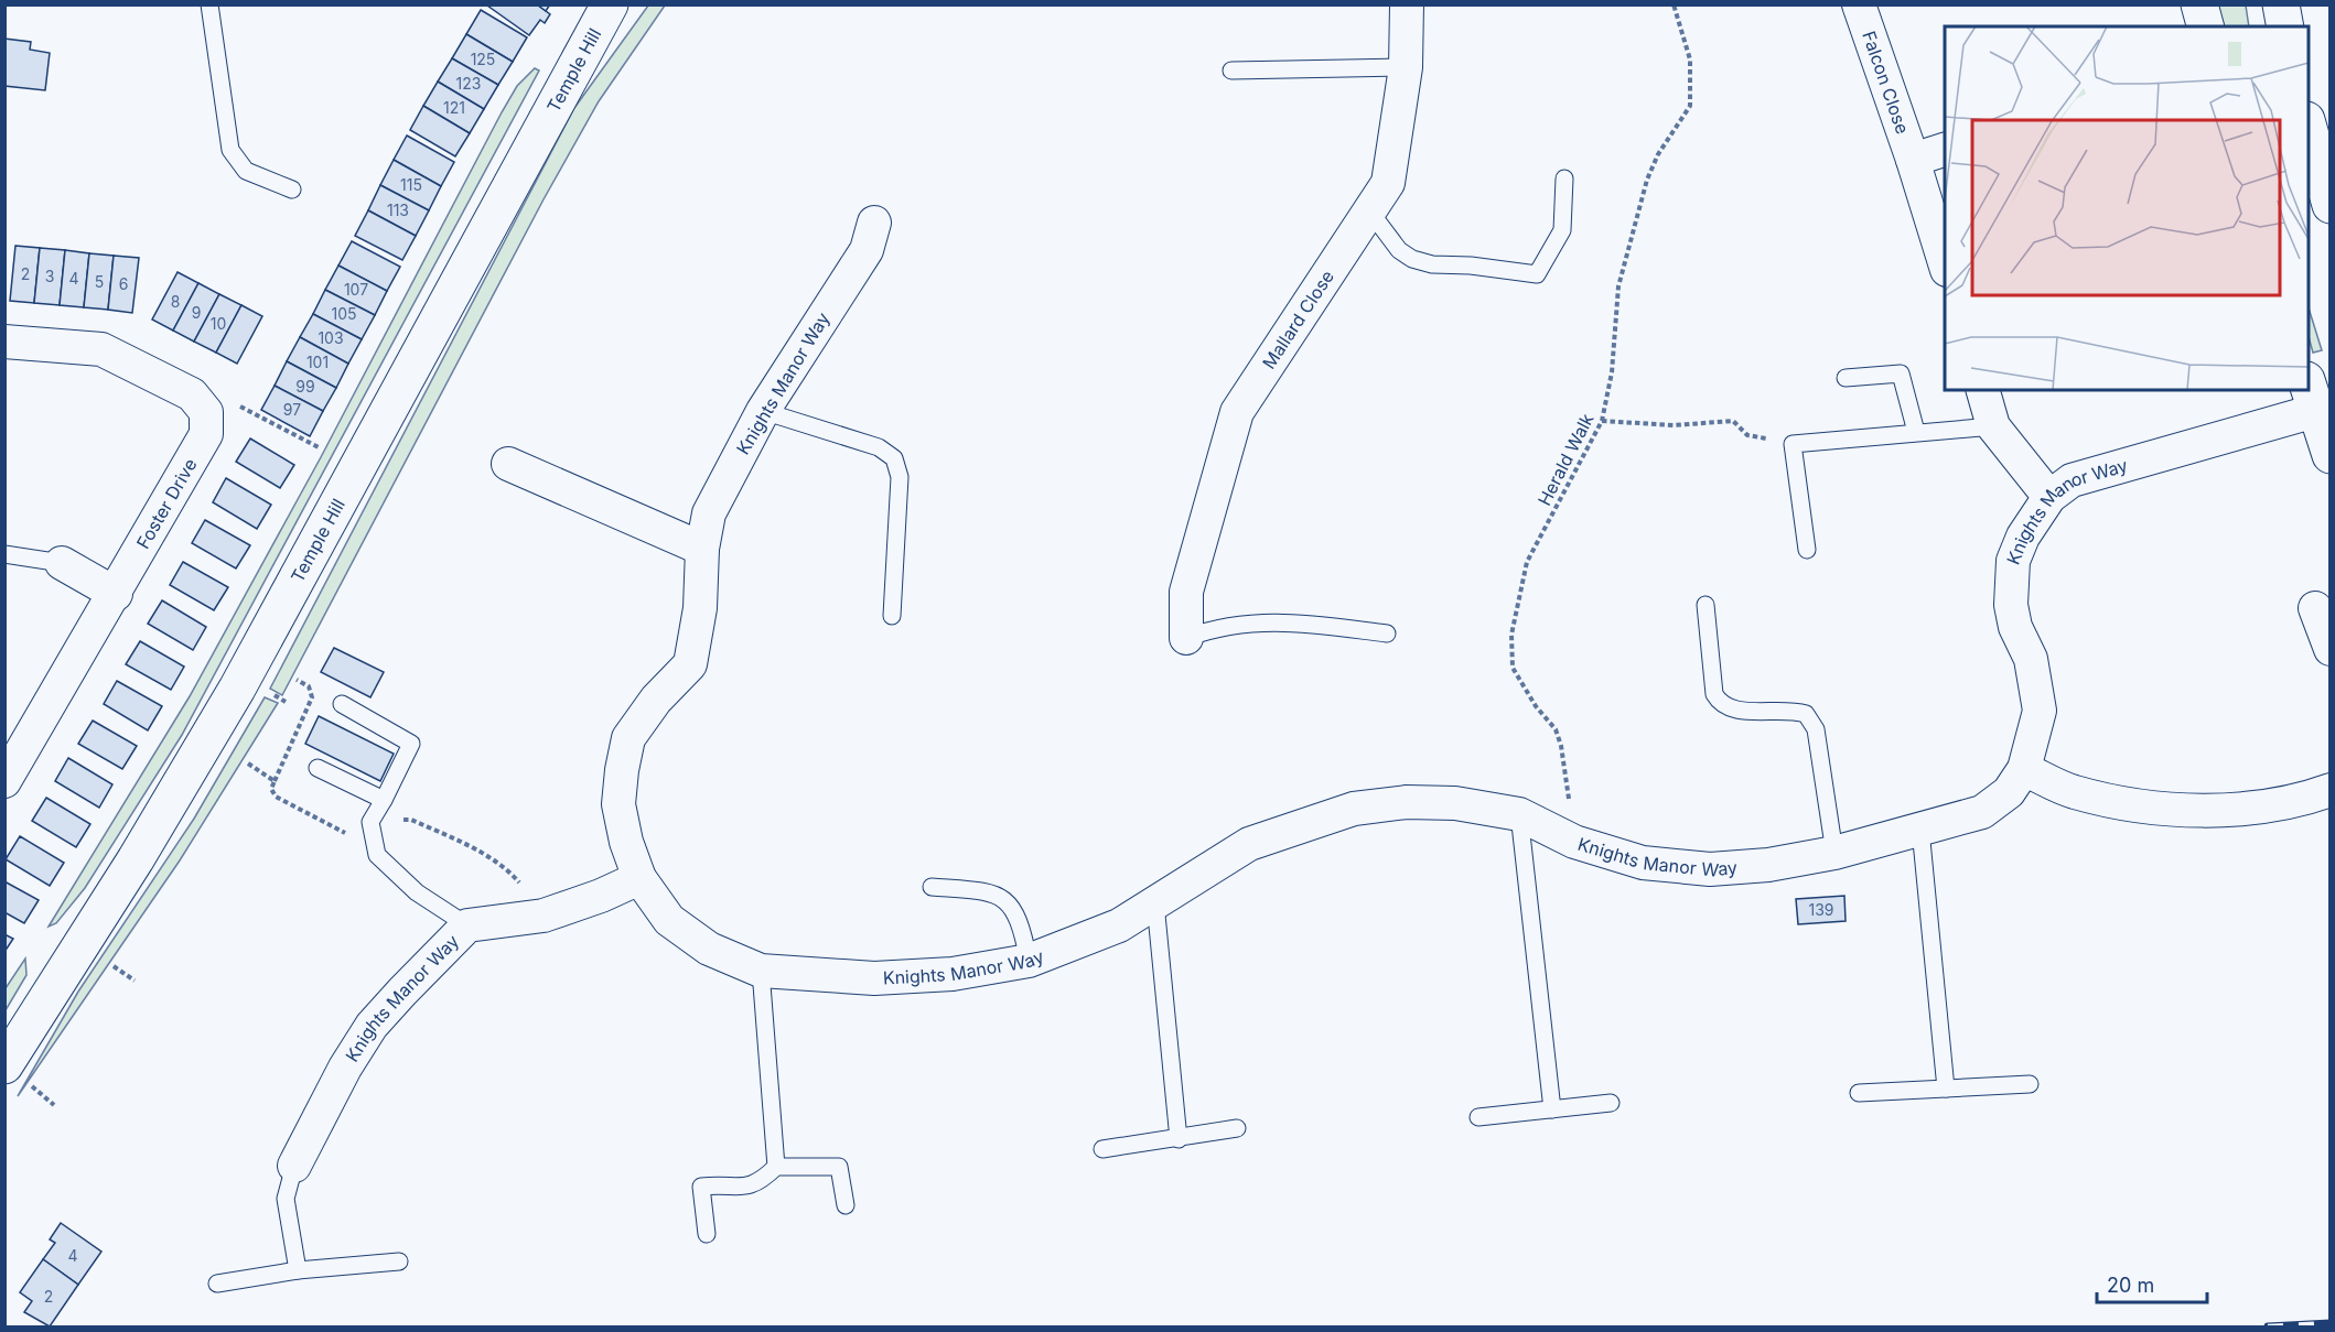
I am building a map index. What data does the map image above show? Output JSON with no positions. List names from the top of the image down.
{
  "streets": {
    "street": [
      "Temple Hill",
      "Falcon Close",
      "Mallard Close",
      "Knights Manor Way",
      "Foster Drive"
    ],
    "path": ["Herald Walk"]
  },
  "crossings": [
    ["Knights Manor Way", "Herald Walk"]
  ],
  "house_numbers": [
    "125",
    "123",
    "121",
    "115",
    "113",
    "2",
    "3",
    "4",
    "5",
    "6",
    "107",
    "8",
    "9",
    "105",
    "10",
    "103",
    "101",
    "99",
    "97",
    "139",
    "4",
    "2"
  ],
  "scale_bar": "20 m"
}
